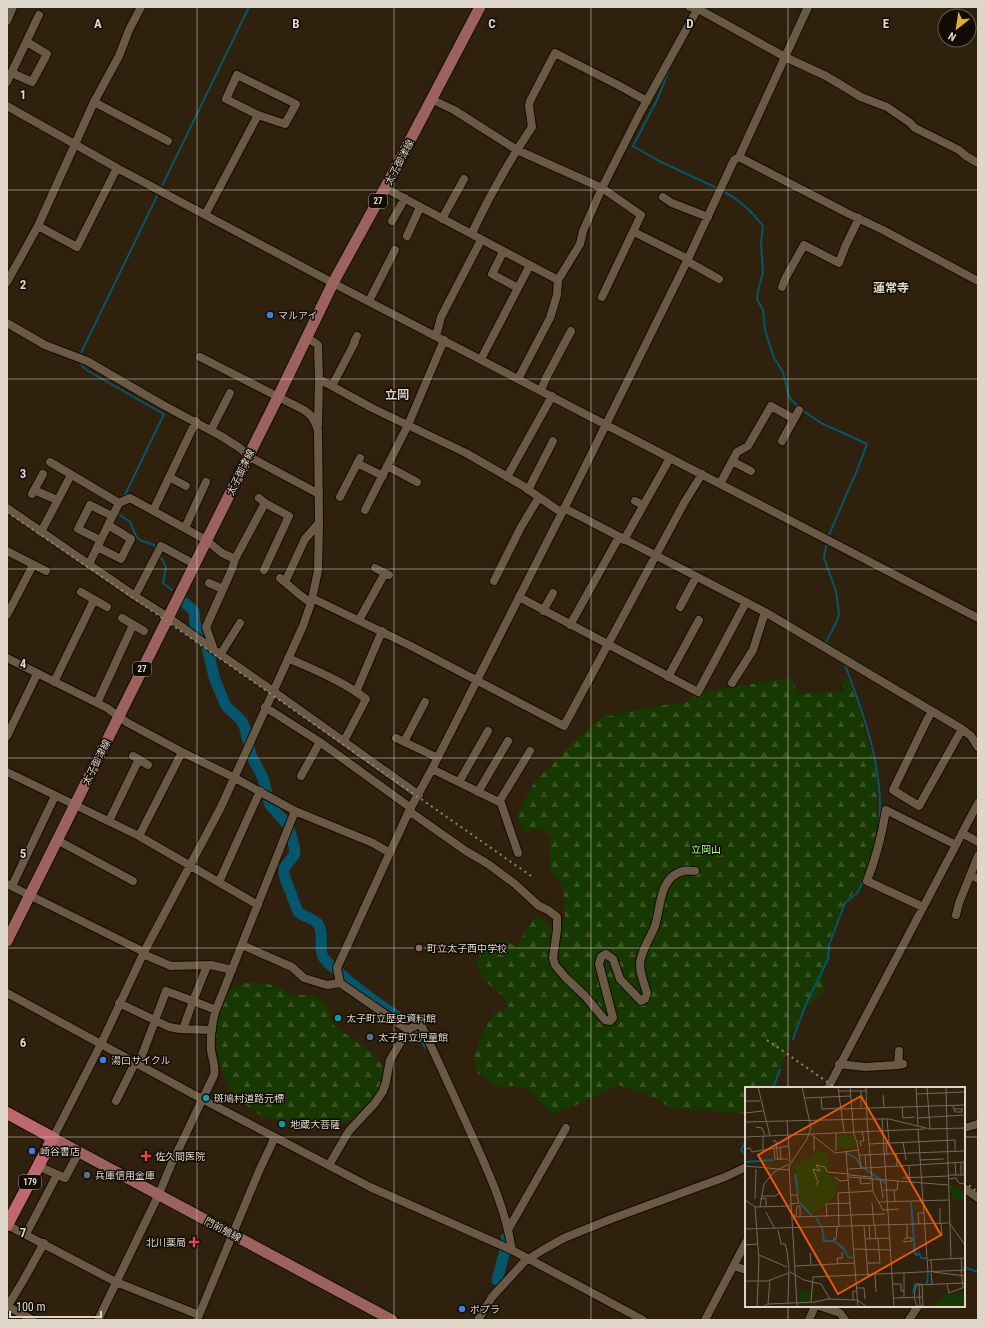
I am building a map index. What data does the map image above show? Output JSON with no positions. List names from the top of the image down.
{
  "streets": {
    "highway": ["179"],
    "main road": ["太子御津線", "27", "門前鵤線"]
  },
  "crossings": [
    ["179", "門前鵤線"]
  ],
  "districts": ["蓮常寺", "立岡"],
  "parks": ["立岡山"],
  "places": {
    "other": [
      "マルアイ",
      "町立太子西中学校",
      "太子町立歴史資料館",
      "太子町立児童館",
      "湯口サイクル",
      "斑鳩村道路元標",
      "地蔵大菩薩",
      "崎谷書店",
      "兵庫信用金庫",
      "ポプラ"
    ],
    "health": ["佐久間医院", "北川薬局"]
  },
  "scale_bar": "100 m",
  "north": "bottom left",
  "grid": {
    "columns": [
      "A",
      "B",
      "C",
      "D",
      "E"
    ],
    "rows": [
      "1",
      "2",
      "3",
      "4",
      "5",
      "6",
      "7"
    ]
  }
}
